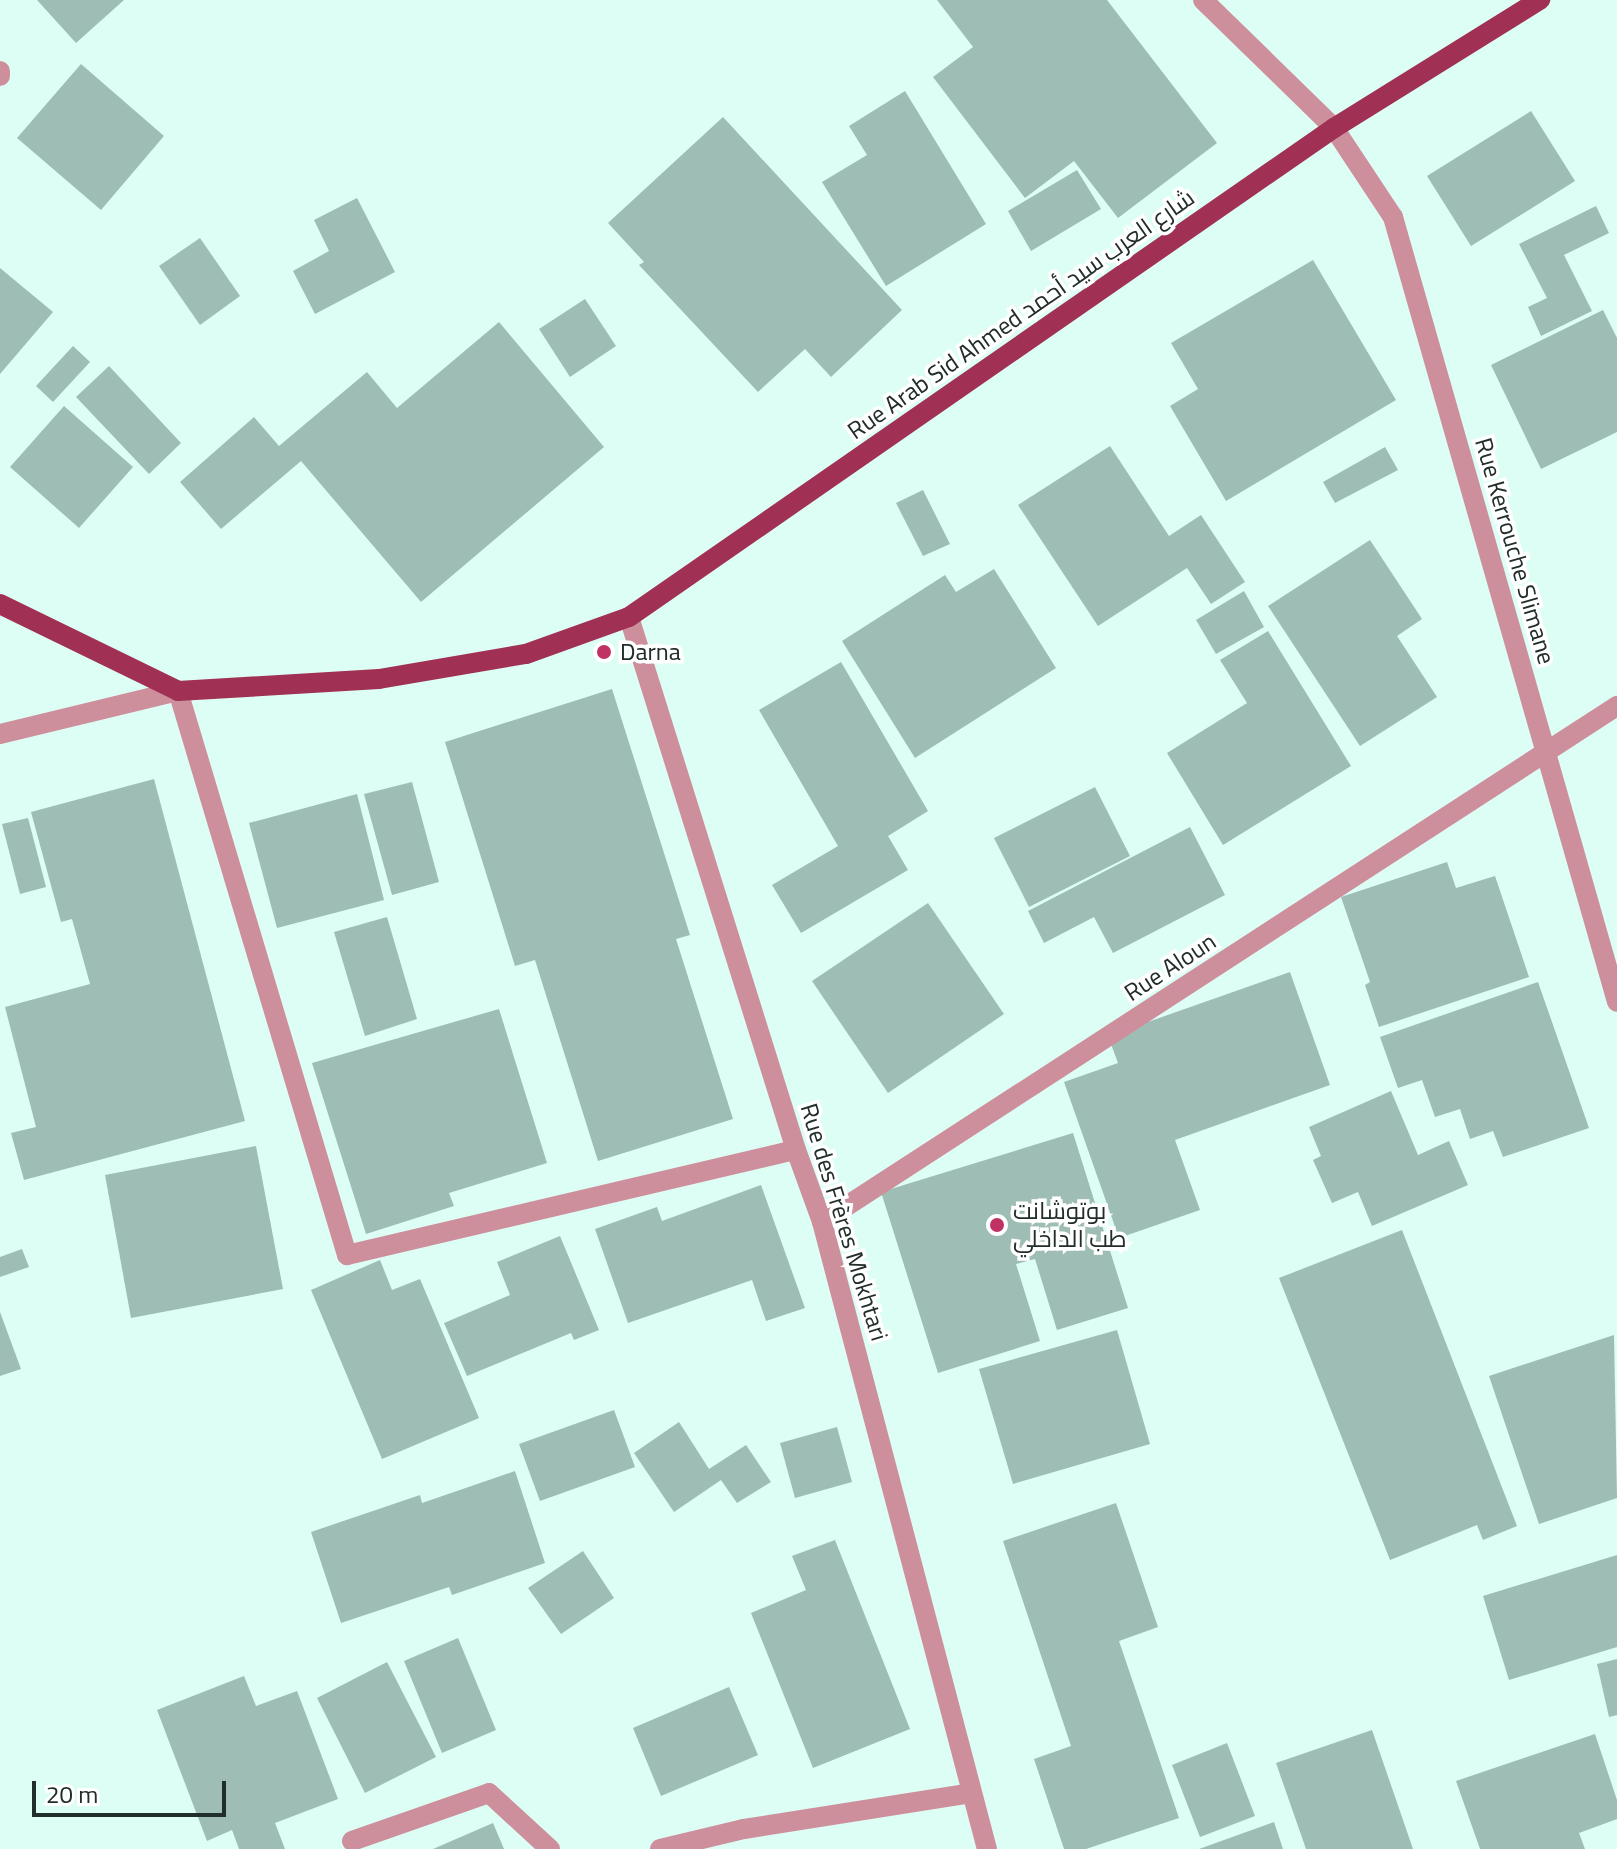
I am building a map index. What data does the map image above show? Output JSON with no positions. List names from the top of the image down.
{
  "streets": {
    "main road": ["Rue Arab Sid Ahmed شارع العرب سيد أحمد"],
    "street": ["Rue Kerrouche Slimane", "Rue Aloun", "Rue des Frères Mokhtari"]
  },
  "crossings": [
    ["Rue Arab Sid Ahmed شارع العرب سيد أحمد", "Rue Kerrouche Slimane"],
    ["Rue Arab Sid Ahmed شارع العرب سيد أحمد", "Rue des Frères Mokhtari"],
    ["Rue Kerrouche Slimane", "Rue Aloun"],
    ["Rue Aloun", "Rue des Frères Mokhtari"]
  ],
  "places": ["Darna", "بوتوشانت طب الداخلي"],
  "scale_bar": "20 m"
}
